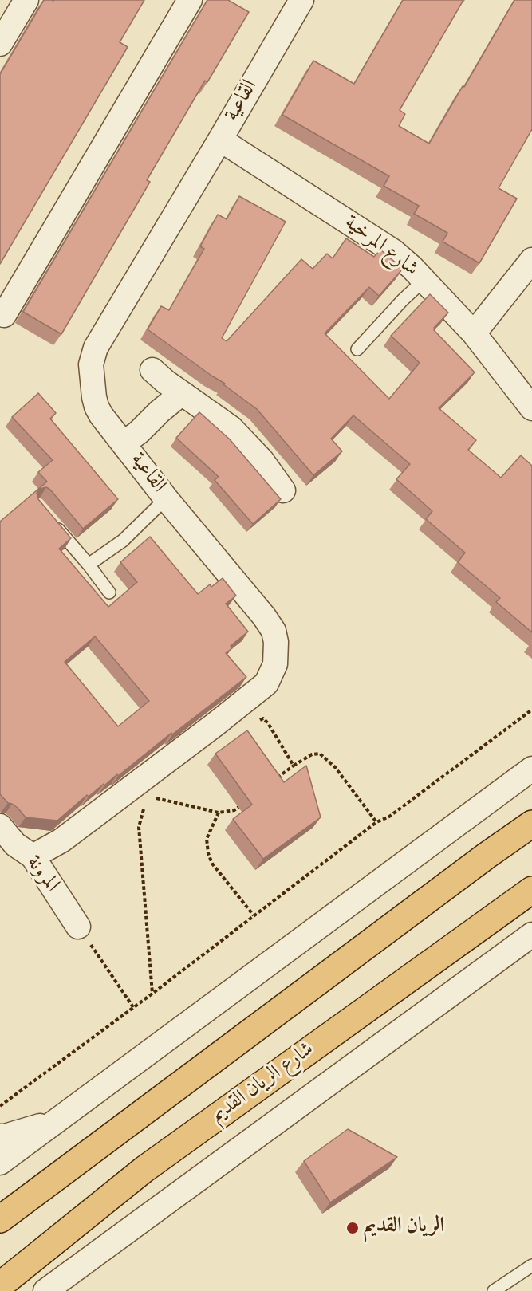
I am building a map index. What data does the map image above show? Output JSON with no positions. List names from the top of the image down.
{
  "streets": {
    "highway": ["شارع الريان القديم"],
    "street": ["القاعية", "شارع المرخية", "المرونة"]
  },
  "crossings": [
    ["القاعية", "شارع المرخية"],
    ["القاعية", "المرونة"]
  ],
  "places": ["الريان القديم"]
}
